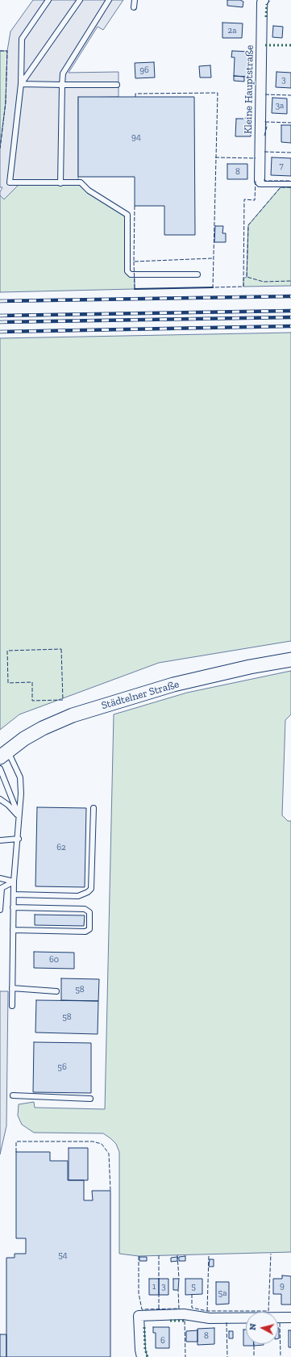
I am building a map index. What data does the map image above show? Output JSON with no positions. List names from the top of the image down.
{
  "streets": {
    "street": ["Kleine Hauptstraße", "Städtelner Straße"]
  },
  "house_numbers": [
    "2a",
    "96",
    "3",
    "3a",
    "94",
    "7",
    "8",
    "62",
    "60",
    "58",
    "58",
    "56",
    "54",
    "9",
    "1",
    "3",
    "5",
    "5a",
    "8",
    "6"
  ],
  "north": "left"
}
